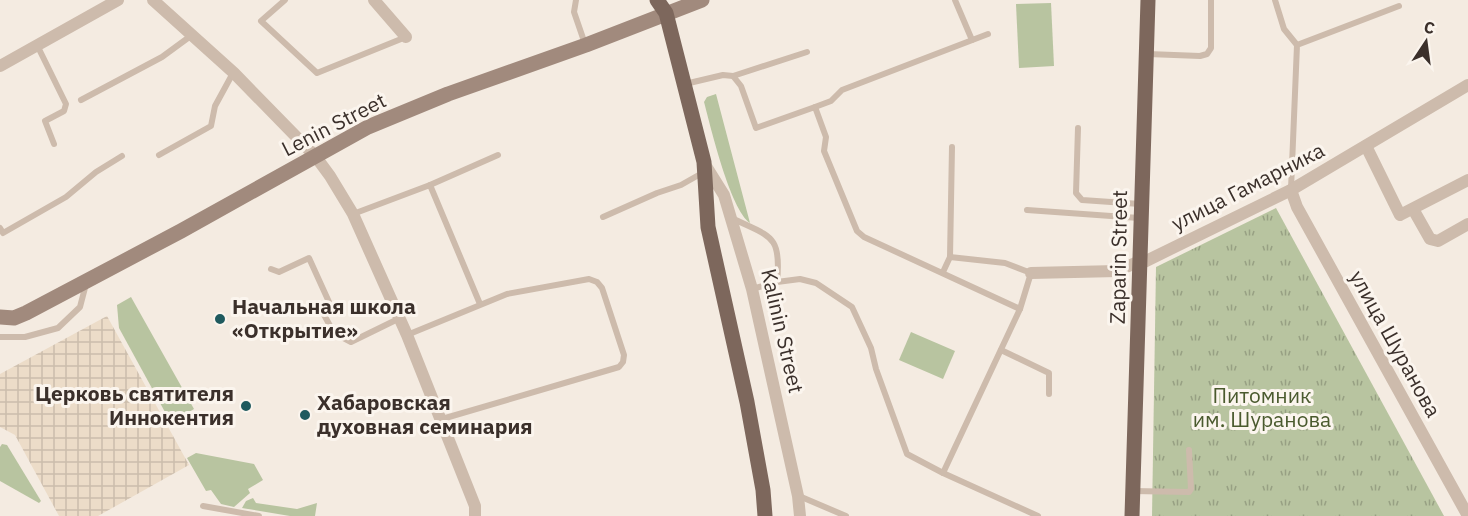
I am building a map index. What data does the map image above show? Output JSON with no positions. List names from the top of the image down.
{
  "streets": {
    "main road": ["Lenin Street", "Zaparin Street", "Kalinin Street"],
    "street": ["улица Гамарника", "улица Шуранова"]
  },
  "crossings": [
    ["Lenin Street", "Kalinin Street"],
    ["улица Гамарника", "Zaparin Street"],
    ["улица Гамарника", "улица Шуранова"]
  ],
  "parks": ["Питомник им. Шуранова"],
  "places": ["Начальная школа «Открытие»", "Церковь святителя Иннокентия", "Хабаровская духовная семинария"],
  "north": "top"
}
